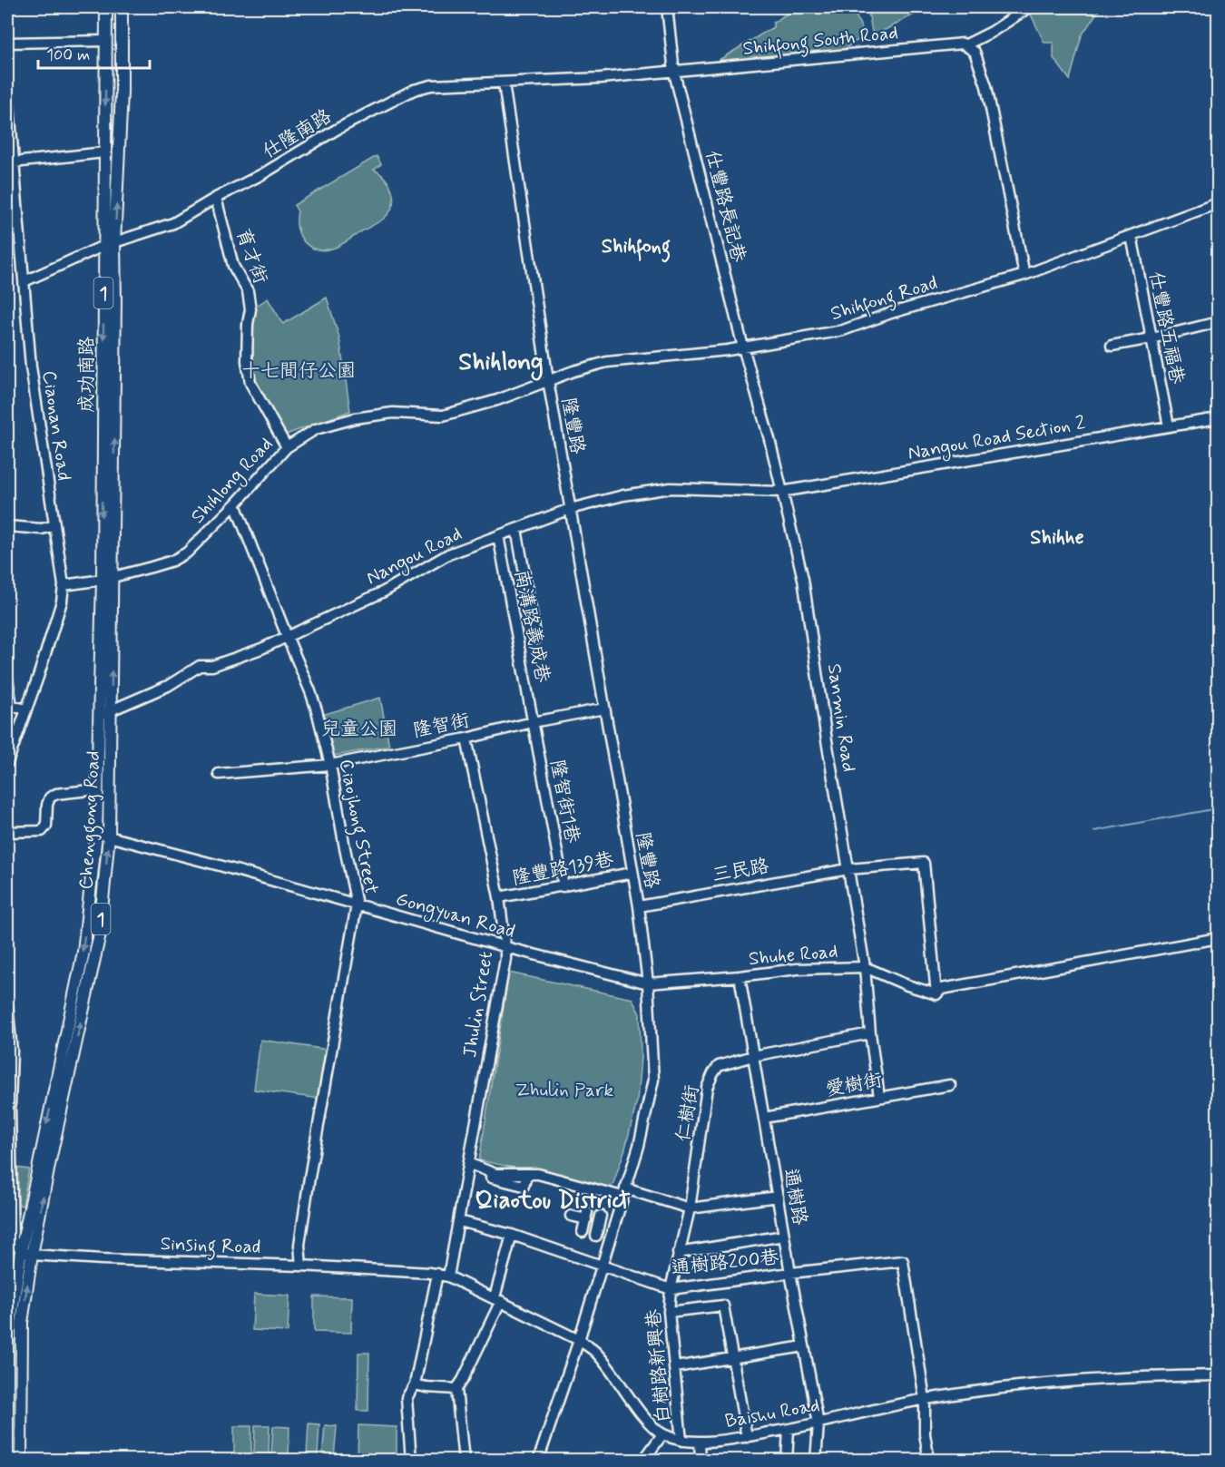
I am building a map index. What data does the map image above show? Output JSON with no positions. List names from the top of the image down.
{
  "streets": {
    "main road": ["1", "成功南路", "Chenggong Road"],
    "street": [
      "Shihfong South Road",
      "仕隆南路",
      "仕豐路長記巷",
      "育才街",
      "Shihfong Road",
      "仕豐路五福巷",
      "Ciaonan Road",
      "隆豐路",
      "Nangou Road Section 2",
      "Shihlong Road",
      "Nangou Road",
      "南溝路義成巷",
      "Sanmin Road",
      "隆智街",
      "隆智街1巷",
      "Ciaojhong Street",
      "隆豐路139巷",
      "三民路",
      "Gongyuan Road",
      "Shuhe Road",
      "Jhulin Street",
      "愛樹街",
      "仁樹街",
      "通樹路",
      "Sinsing Road",
      "通樹路200巷",
      "白樹路新興巷",
      "Baishu Road"
    ]
  },
  "crossings": [
    ["Shihfong South Road", "仕隆南路"],
    ["Shihfong South Road", "仕豐路長記巷"],
    ["Shihfong South Road", "隆豐路"],
    ["仕隆南路", "育才街"],
    ["仕隆南路", "成功南路"],
    ["仕隆南路", "Ciaonan Road"],
    ["仕隆南路", "隆豐路"],
    ["仕豐路長記巷", "Shihfong Road"],
    ["仕豐路長記巷", "Sanmin Road"],
    ["育才街", "Shihlong Road"],
    ["1", "Chenggong Road"],
    ["1", "Sinsing Road"],
    ["Shihfong Road", "仕豐路五福巷"],
    ["Shihfong Road", "隆豐路"],
    ["Shihfong Road", "Shihlong Road"],
    ["Shihfong Road", "Sanmin Road"],
    ["仕豐路五福巷", "Nangou Road Section 2"],
    ["成功南路", "Shihlong Road"],
    ["成功南路", "Chenggong Road"],
    ["Ciaonan Road", "Shihlong Road"],
    ["隆豐路", "Shihlong Road"],
    ["隆豐路", "Nangou Road"],
    ["隆豐路", "隆智街"],
    ["隆豐路", "隆豐路139巷"],
    ["隆豐路", "三民路"],
    ["隆豐路", "Gongyuan Road"],
    ["隆豐路", "Shuhe Road"],
    ["隆豐路", "通樹路200巷"],
    ["隆豐路", "Baishu Road"],
    ["Nangou Road Section 2", "Nangou Road"],
    ["Nangou Road Section 2", "Sanmin Road"],
    ["Shihlong Road", "Chenggong Road"],
    ["Shihlong Road", "Ciaojhong Street"],
    ["Nangou Road", "南溝路義成巷"],
    ["Nangou Road", "Sanmin Road"],
    ["Nangou Road", "Chenggong Road"],
    ["Nangou Road", "Ciaojhong Street"],
    ["南溝路義成巷", "隆智街"],
    ["南溝路義成巷", "隆智街1巷"],
    ["Sanmin Road", "三民路"],
    ["Sanmin Road", "Shuhe Road"],
    ["Sanmin Road", "愛樹街"],
    ["Sanmin Road", "仁樹街"],
    ["隆智街", "隆智街1巷"],
    ["隆智街", "Ciaojhong Street"],
    ["隆智街", "Jhulin Street"],
    ["隆智街1巷", "隆豐路139巷"],
    ["Chenggong Road", "Gongyuan Road"],
    ["Chenggong Road", "Sinsing Road"],
    ["Ciaojhong Street", "Gongyuan Road"],
    ["Ciaojhong Street", "Sinsing Road"],
    ["隆豐路139巷", "Jhulin Street"],
    ["三民路", "Shuhe Road"],
    ["Gongyuan Road", "Shuhe Road"],
    ["Gongyuan Road", "Jhulin Street"],
    ["Shuhe Road", "通樹路"],
    ["Jhulin Street", "通樹路200巷"],
    ["Jhulin Street", "Baishu Road"],
    ["愛樹街", "通樹路"],
    ["仁樹街", "通樹路"],
    ["仁樹街", "通樹路200巷"],
    ["仁樹街", "白樹路新興巷"],
    ["通樹路", "通樹路200巷"],
    ["通樹路", "Baishu Road"],
    ["Sinsing Road", "Baishu Road"],
    ["通樹路200巷", "白樹路新興巷"],
    ["通樹路200巷", "Baishu Road"],
    ["白樹路新興巷", "Baishu Road"]
  ],
  "districts": [
    "Shihfong",
    "Shihlong",
    "Shihhe",
    "Qiaotou District"
  ],
  "parks": ["十七間仔公園", "兒童公園", "Zhulin Park"],
  "scale_bar": "100 m"
}
